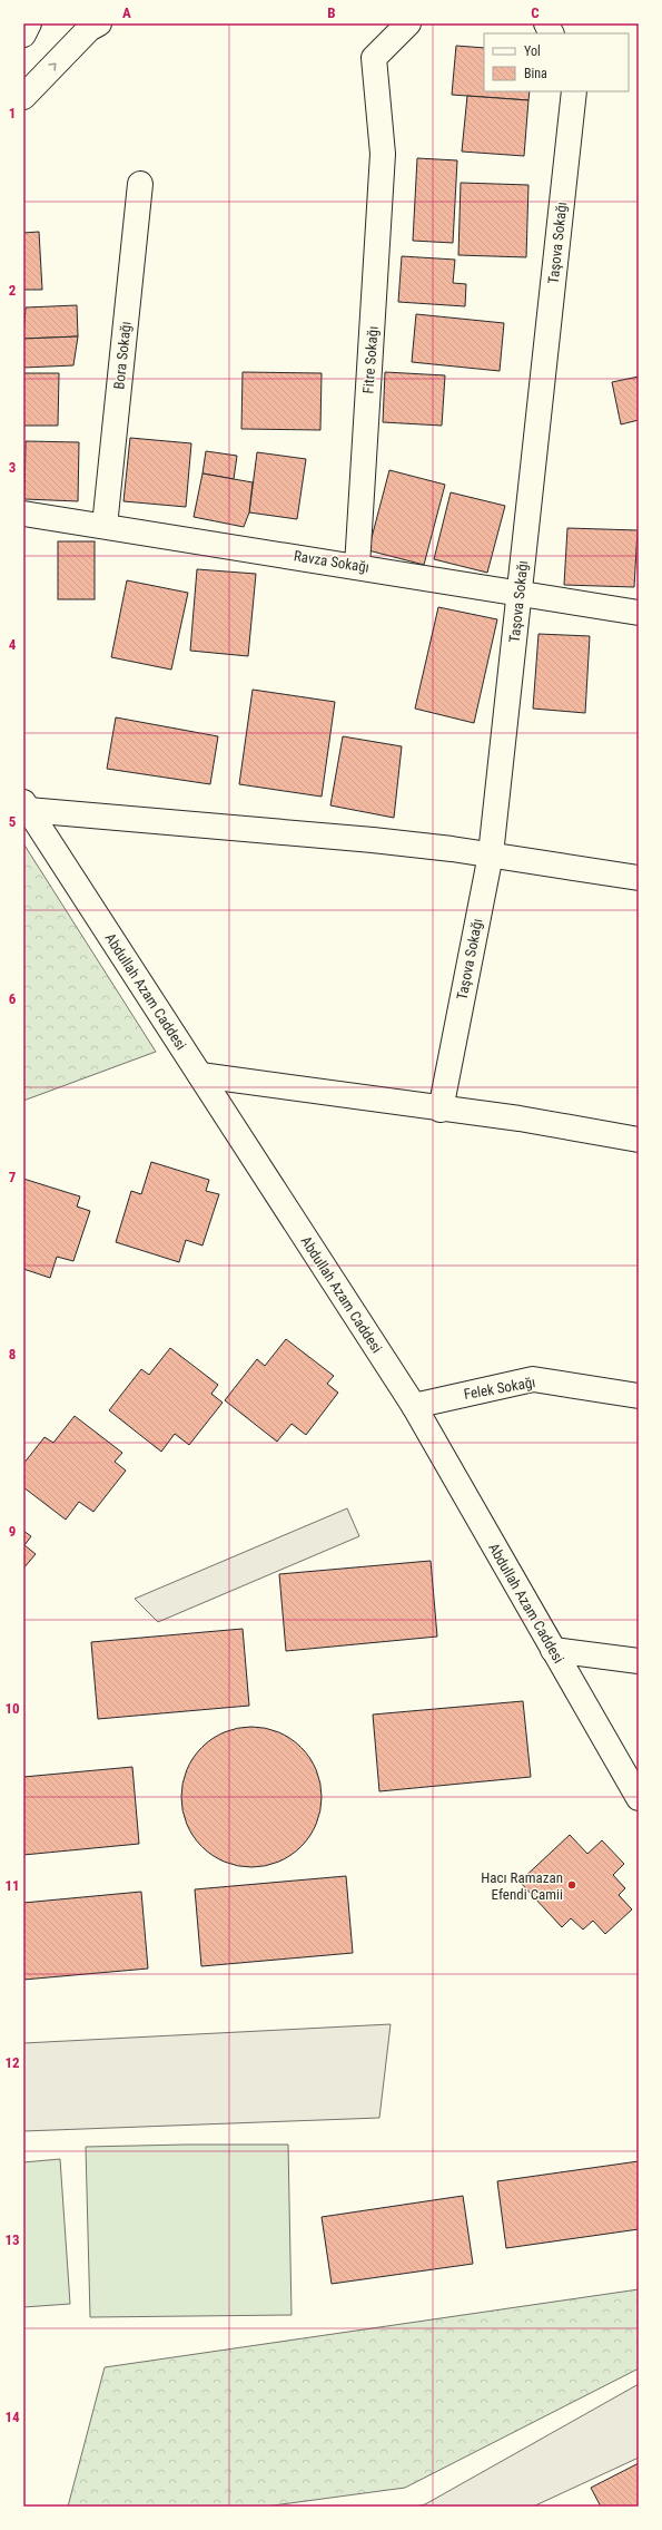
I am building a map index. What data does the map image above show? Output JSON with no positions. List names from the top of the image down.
{
  "streets": {
    "main road": [
      "Taşova Sokağı",
      "Bora Sokağı",
      "Fitre Sokağı",
      "Ravza Sokağı",
      "Abdullah Azam Caddesi",
      "Felek Sokağı"
    ]
  },
  "crossings": [
    ["Taşova Sokağı", "Ravza Sokağı"],
    ["Bora Sokağı", "Ravza Sokağı"],
    ["Fitre Sokağı", "Ravza Sokağı"],
    ["Abdullah Azam Caddesi", "Felek Sokağı"]
  ],
  "places": ["Hacı Ramazan Efendi Camii"],
  "legend": ["Yol", "Bina"],
  "grid": {
    "columns": ["A", "B", "C"],
    "rows": [
      "1",
      "2",
      "3",
      "4",
      "5",
      "6",
      "7",
      "8",
      "9",
      "10",
      "11",
      "12",
      "13",
      "14"
    ]
  }
}
